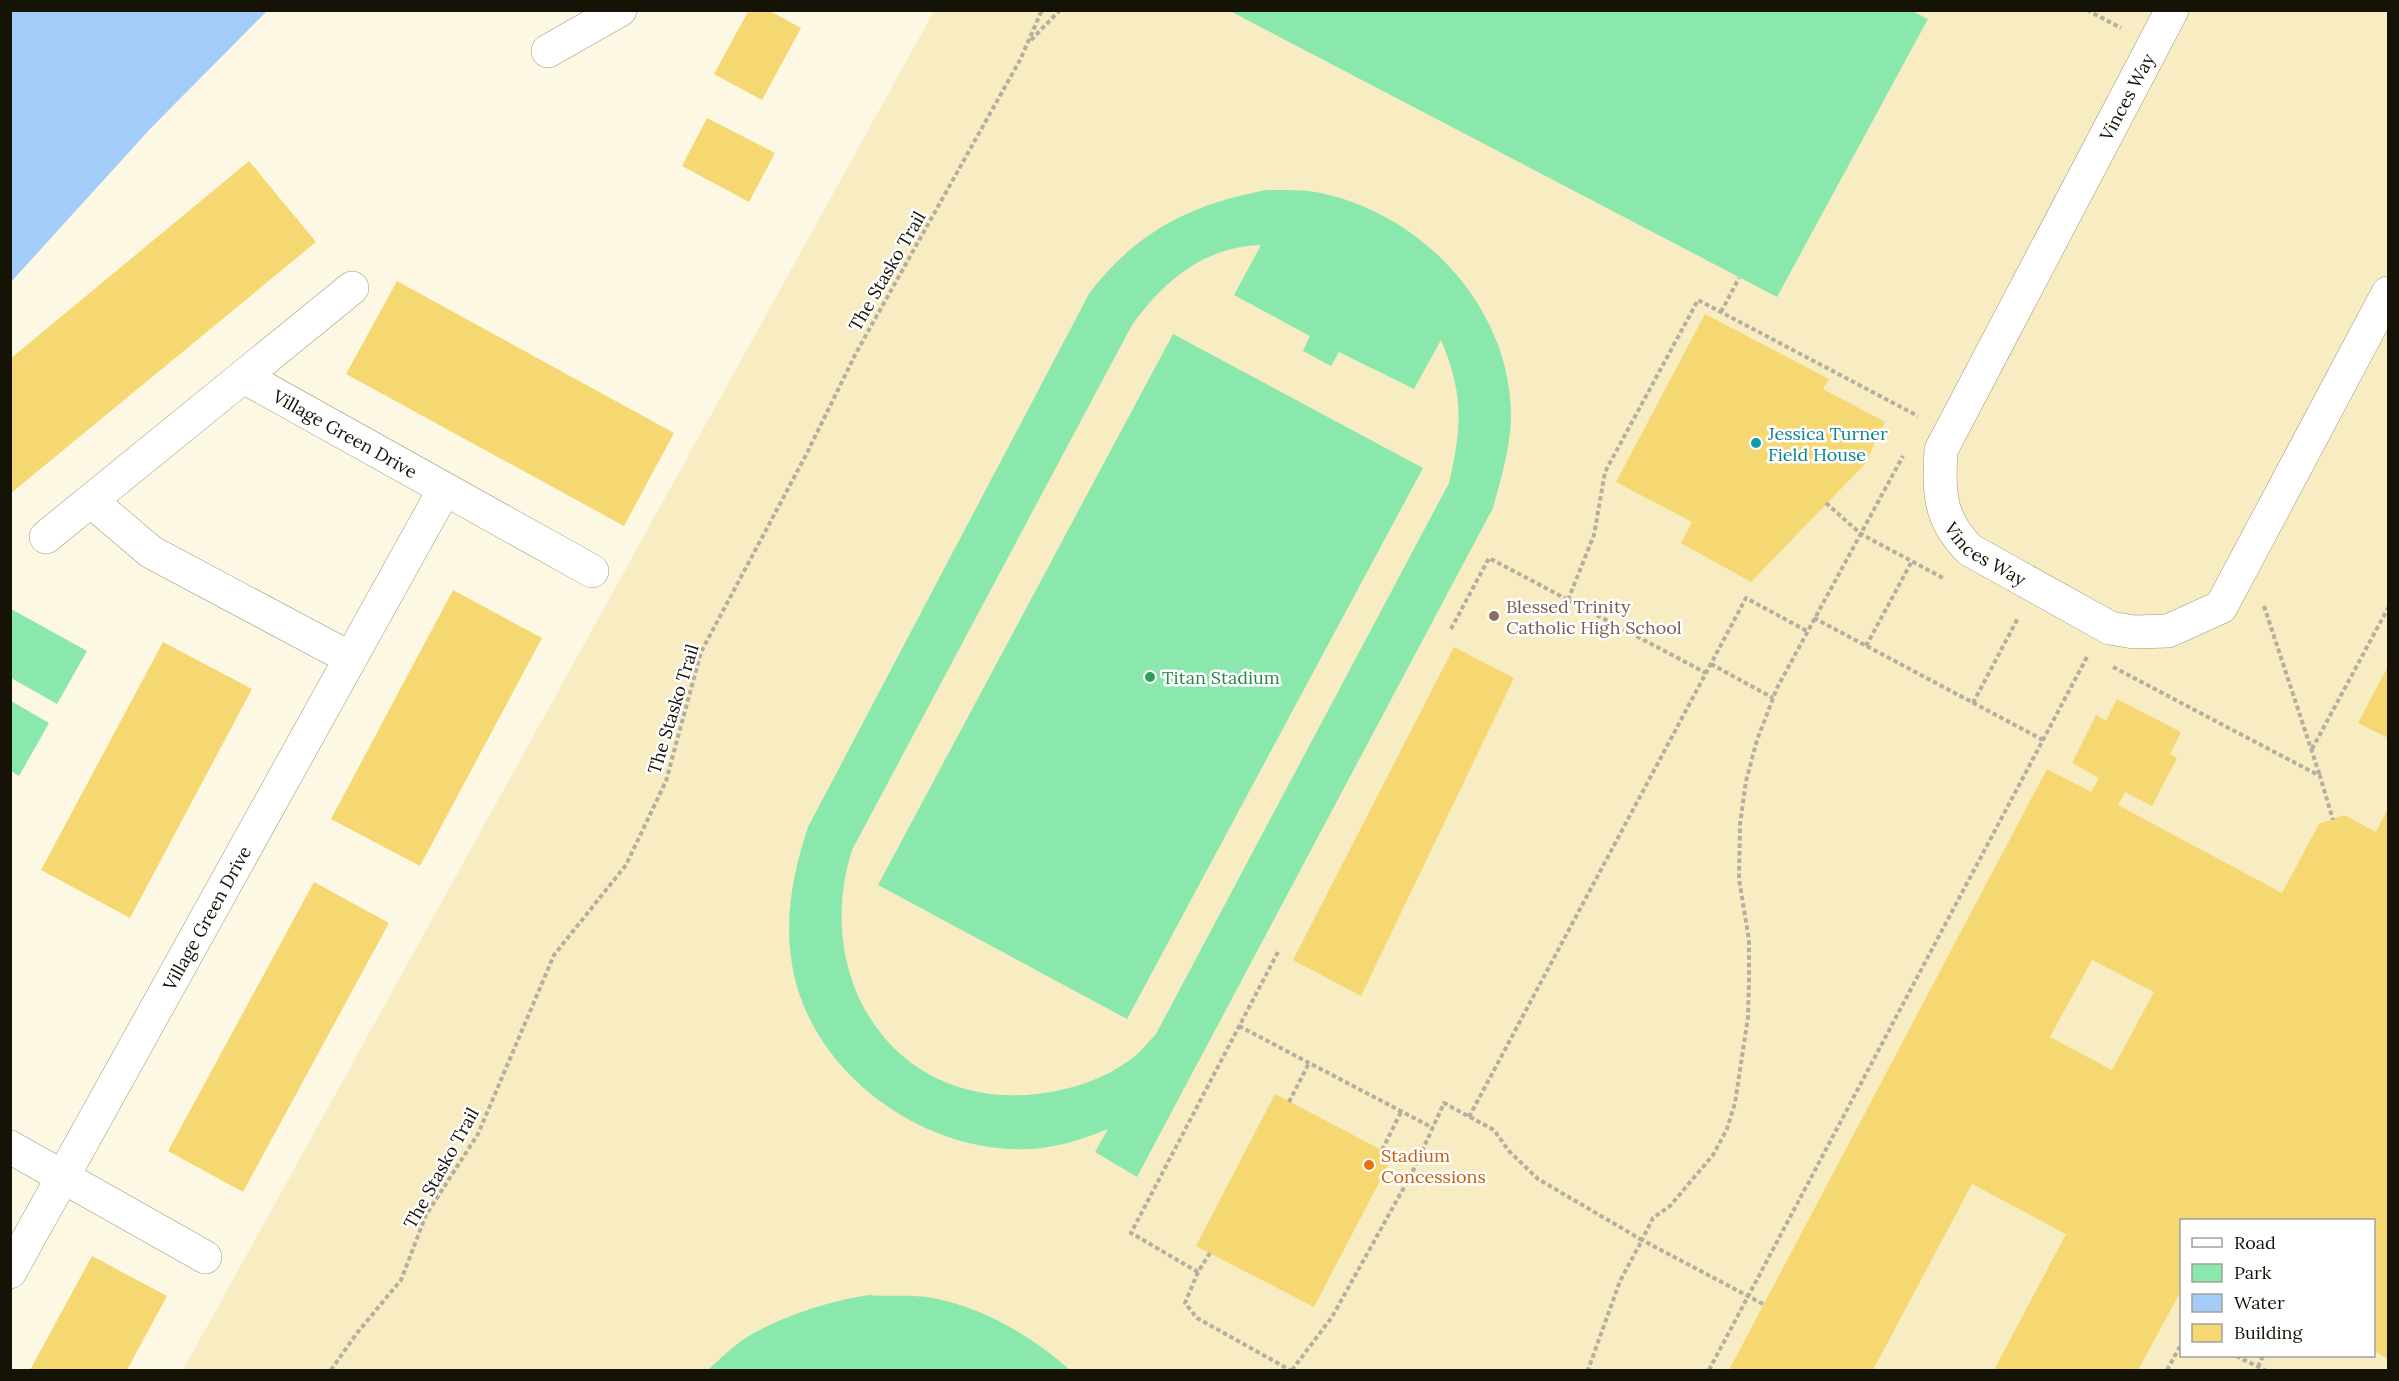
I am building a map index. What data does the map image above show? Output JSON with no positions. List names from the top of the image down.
{
  "streets": {
    "street": ["Vinces Way", "Village Green Drive"],
    "path": ["The Stasko Trail"]
  },
  "places": [
    "Jessica Turner Field House",
    "Blessed Trinity Catholic High School",
    "Titan Stadium",
    "Stadium Concessions"
  ],
  "legend": [
    "Road",
    "Park",
    "Water",
    "Building"
  ]
}
